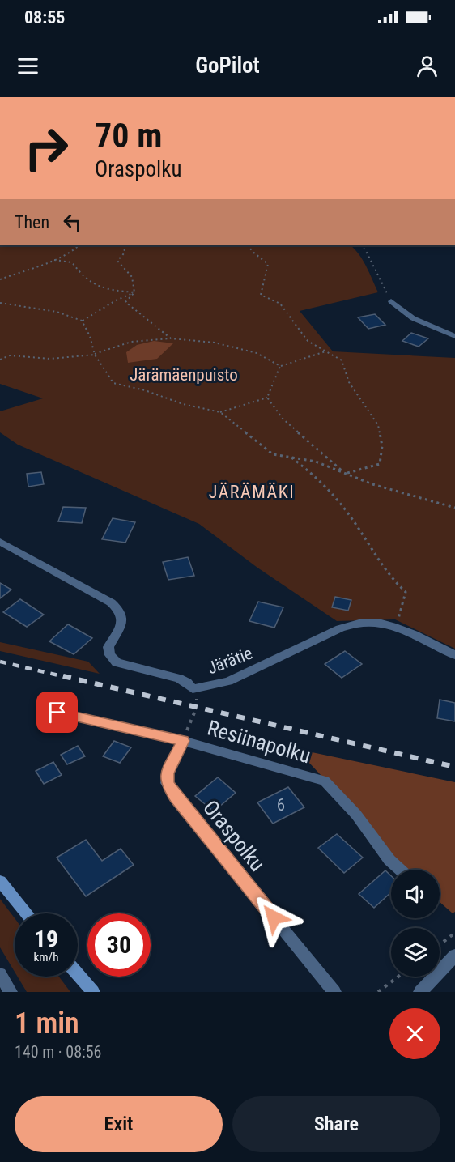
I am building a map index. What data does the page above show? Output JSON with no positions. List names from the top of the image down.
{
  "streets": {
    "street": ["Järätie", "Resiinapolku", "Oraspolku"]
  },
  "crossings": [
    ["Resiinapolku", "Oraspolku"]
  ],
  "districts": ["JÄRÄMÄKI"],
  "parks": ["Järämäenpuisto"],
  "house_numbers": ["6"],
  "page": {
    "status": "08:55",
    "header": "GoPilot",
    "turn": ["70 m", "Oraspolku"],
    "then": "Then",
    "speed": "19 km/h",
    "limit": "30",
    "heading": ["1 min", "140 m · 08:56"],
    "buttons": ["Exit", "Share"]
  }
}
